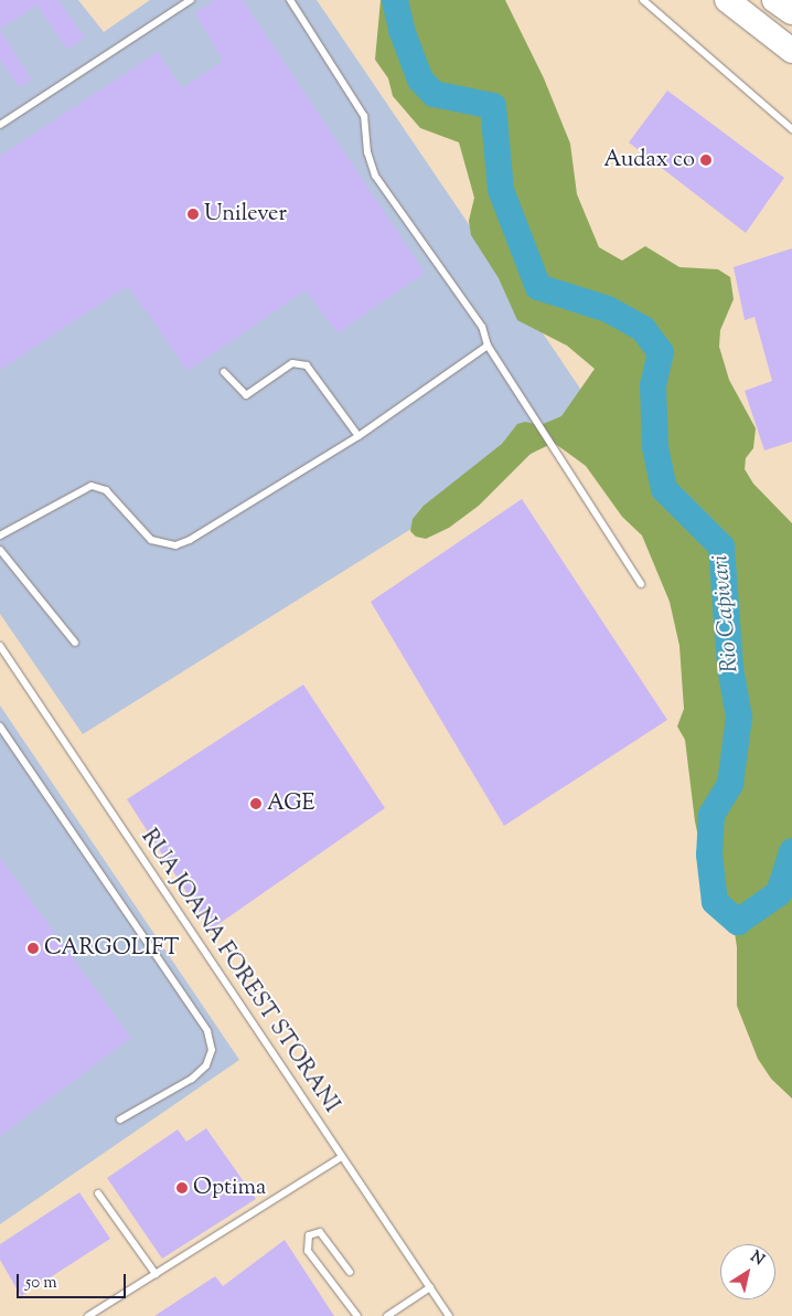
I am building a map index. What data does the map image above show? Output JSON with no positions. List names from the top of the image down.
{
  "streets": {
    "lane": ["RUA JOANA FOREST STORANI"]
  },
  "water": ["Rio Capivari"],
  "places": [
    "Audax co",
    "Unilever",
    "AGE",
    "CARGOLIFT",
    "Optima"
  ],
  "scale_bar": "50 m",
  "north": "top right"
}
